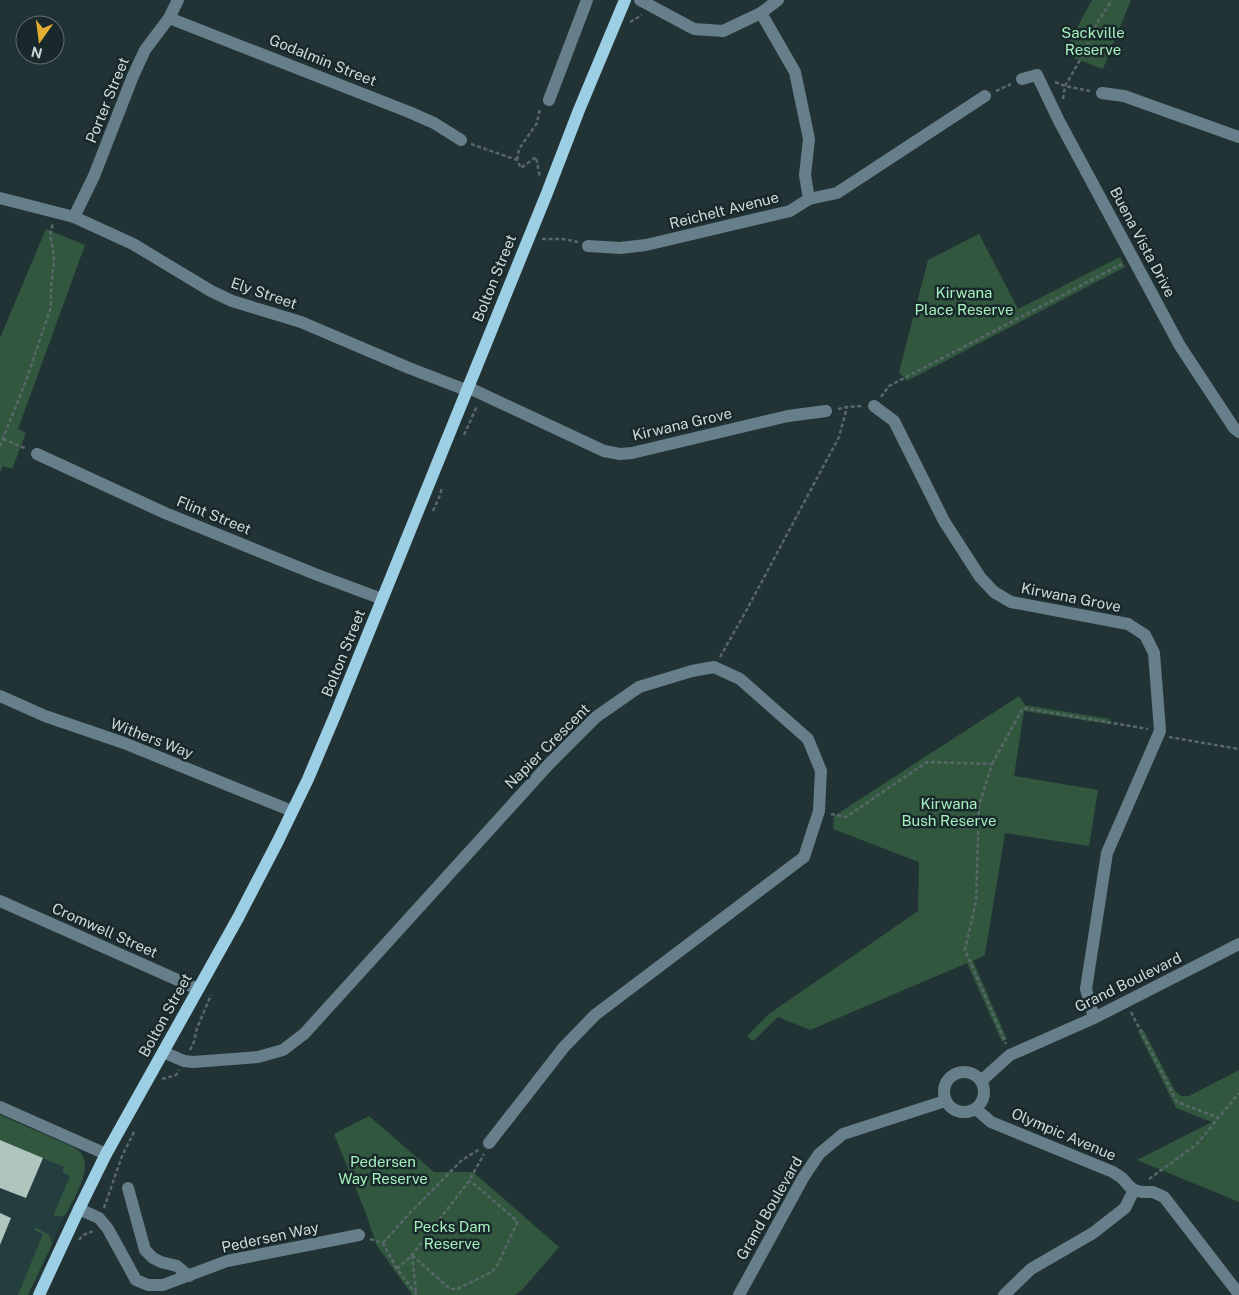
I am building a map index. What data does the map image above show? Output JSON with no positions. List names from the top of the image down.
{
  "streets": {
    "main road": ["Bolton Street"],
    "street": [
      "Godalmin Street",
      "Porter Street",
      "Reichelt Avenue",
      "Buena Vista Drive",
      "Ely Street",
      "Kirwana Grove",
      "Flint Street",
      "Withers Way",
      "Napier Crescent",
      "Cromwell Street",
      "Grand Boulevard",
      "Olympic Avenue",
      "Pedersen Way"
    ]
  },
  "crossings": [
    ["Godalmin Street", "Porter Street"],
    ["Porter Street", "Ely Street"],
    ["Bolton Street", "Ely Street"],
    ["Bolton Street", "Kirwana Grove"],
    ["Bolton Street", "Flint Street"],
    ["Bolton Street", "Withers Way"],
    ["Bolton Street", "Napier Crescent"],
    ["Bolton Street", "Cromwell Street"],
    ["Bolton Street", "Pedersen Way"],
    ["Ely Street", "Kirwana Grove"],
    ["Kirwana Grove", "Grand Boulevard"],
    ["Grand Boulevard", "Olympic Avenue"]
  ],
  "parks": [
    "Sackville Reserve",
    "Kirwana Place Reserve",
    "Kirwana Bush Reserve",
    "Pedersen Way Reserve",
    "Pecks Dam Reserve"
  ],
  "north": "bottom"
}
